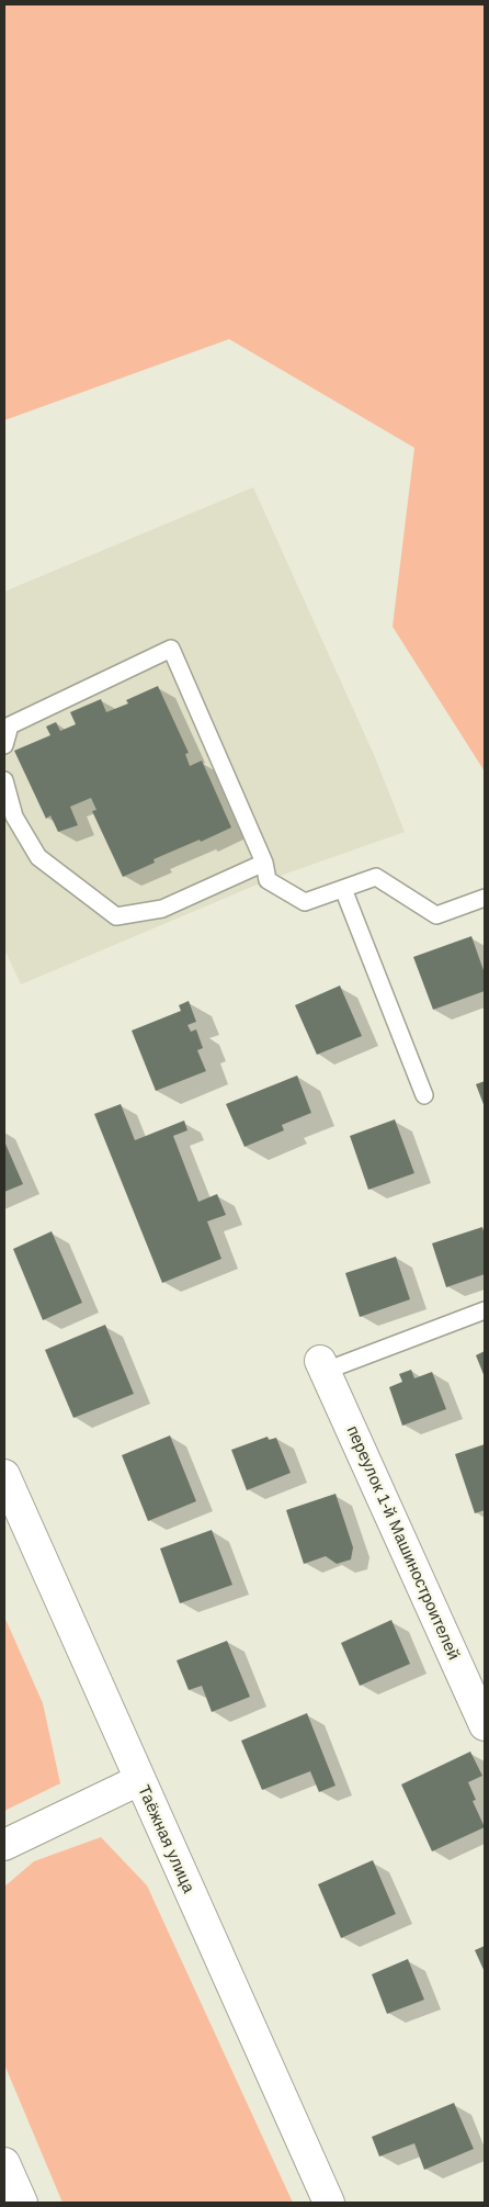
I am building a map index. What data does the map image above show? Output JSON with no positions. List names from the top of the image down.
{
  "streets": {
    "street": ["переулок 1-й Машиностроителей", "Таёжная улица"]
  }
}
